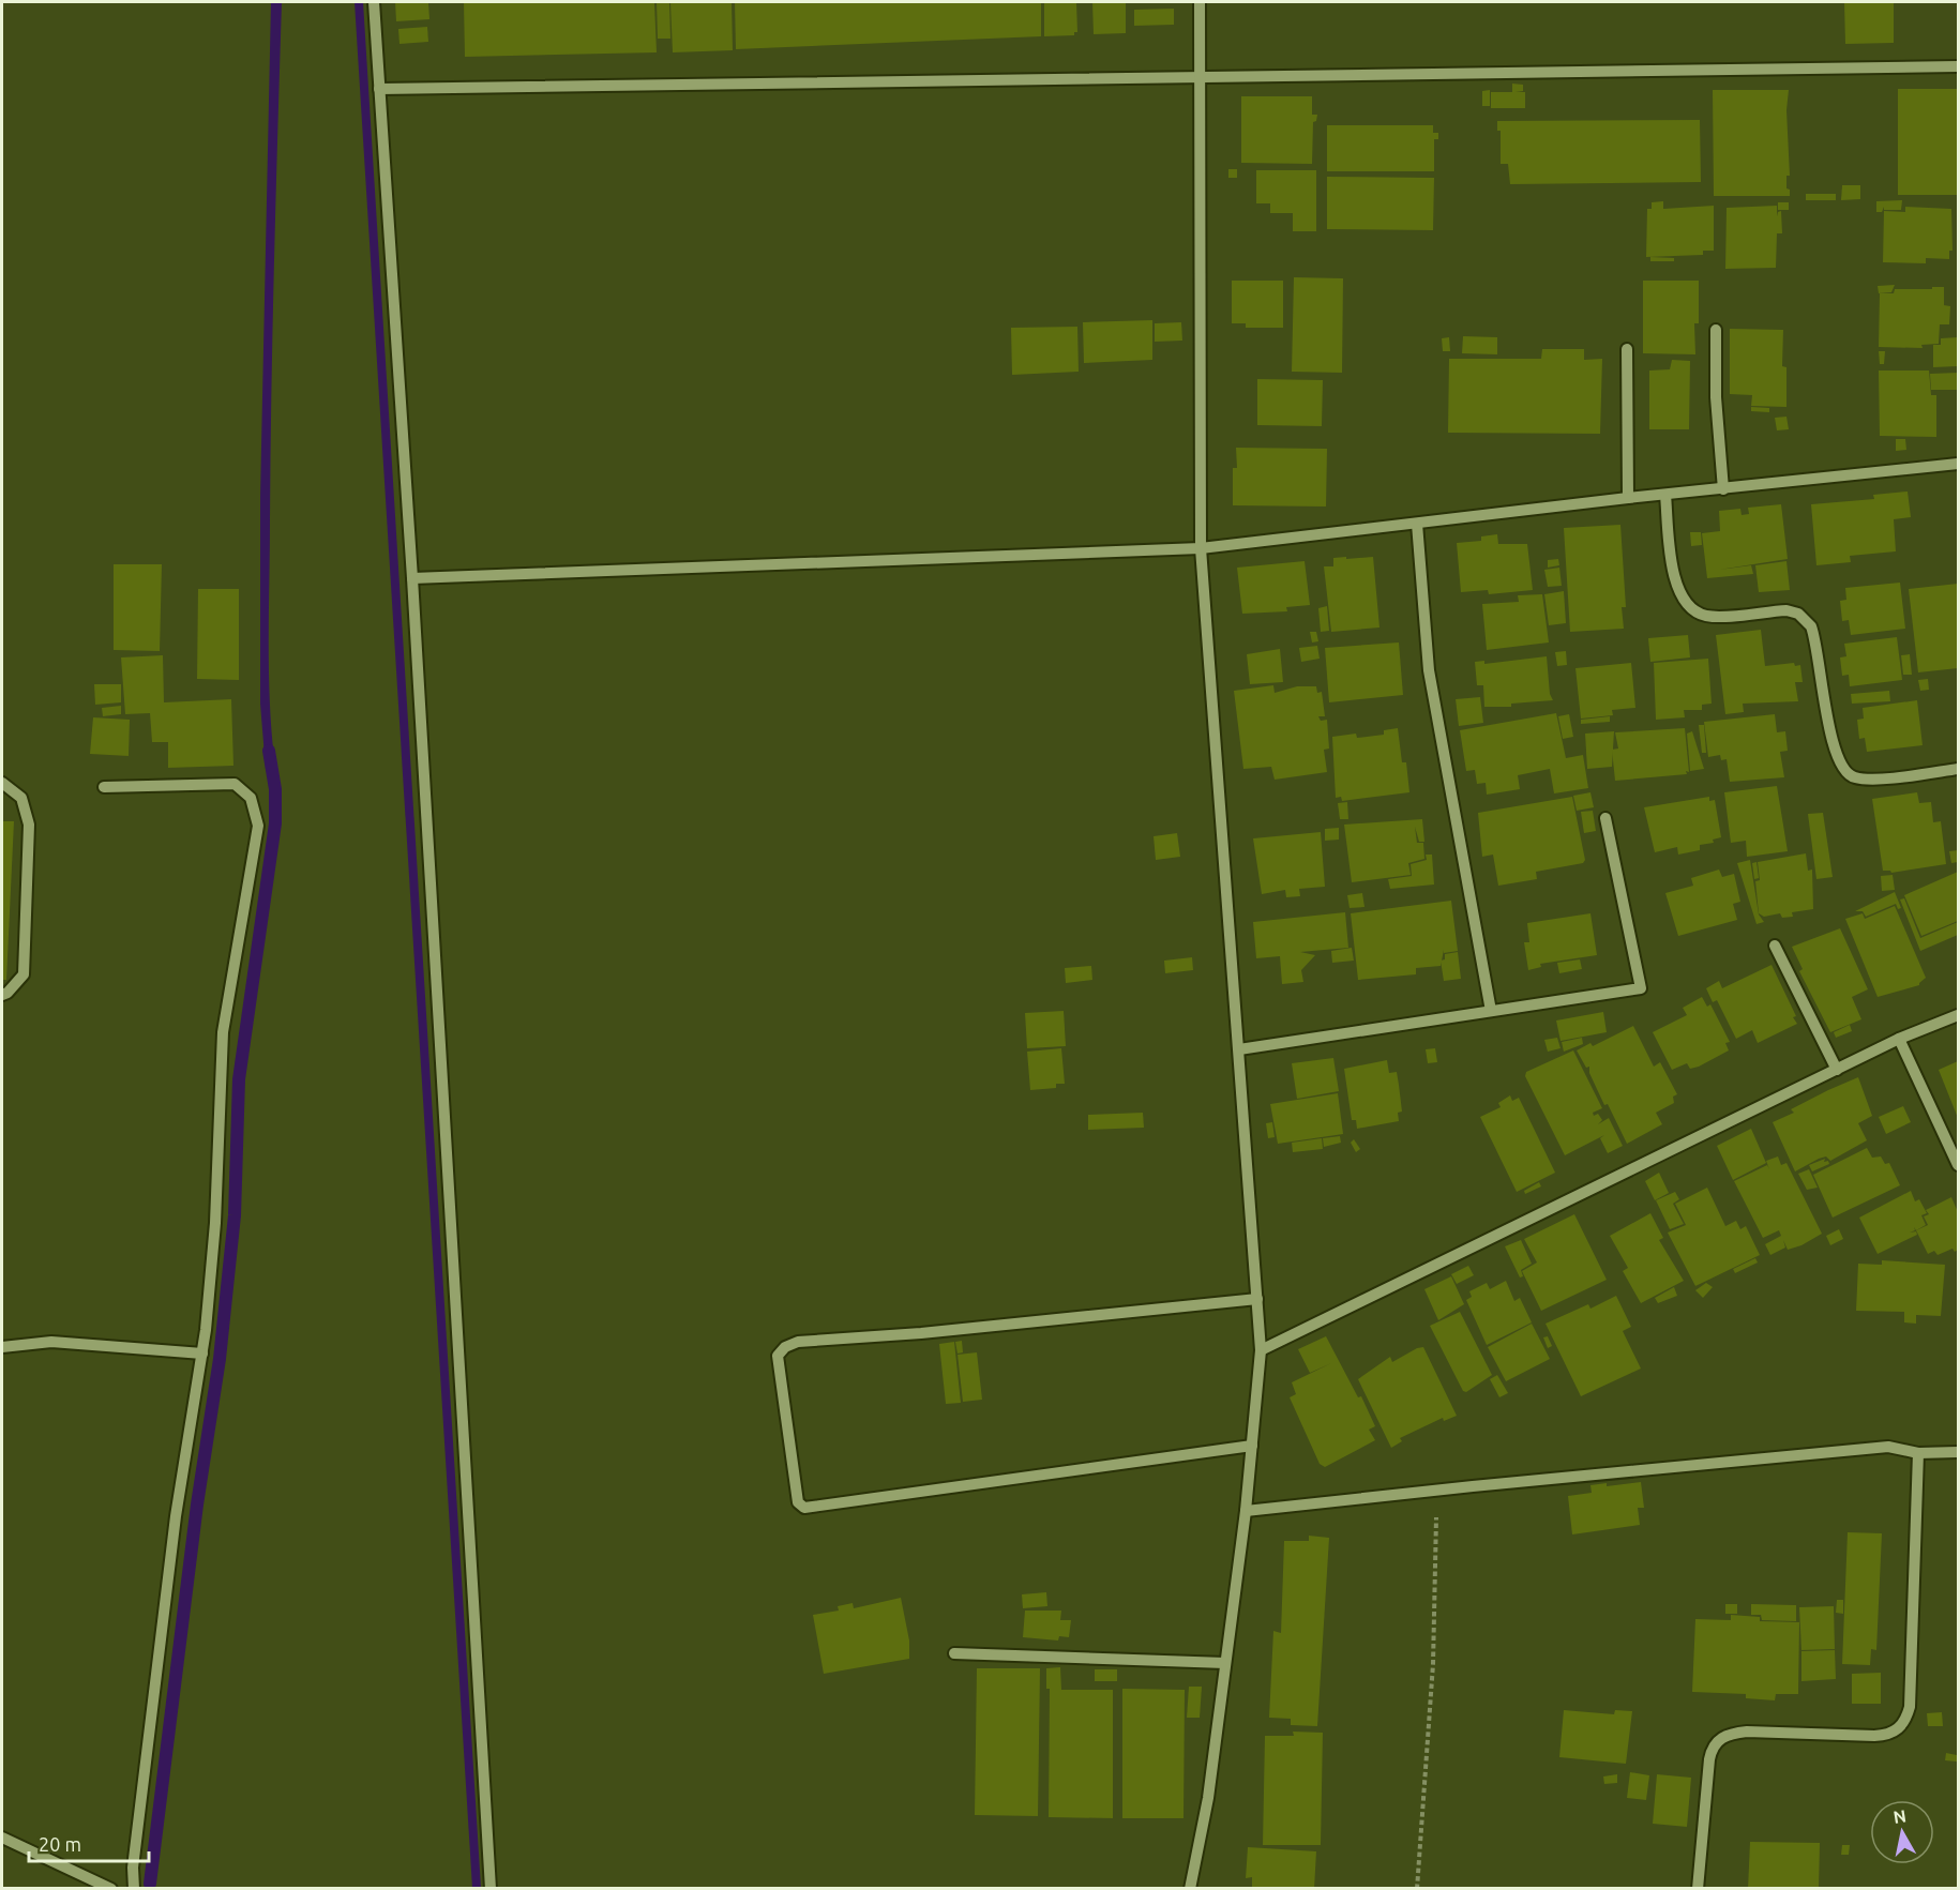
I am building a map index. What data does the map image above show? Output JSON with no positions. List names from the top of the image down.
{
  "scale_bar": "20 m",
  "north": "top"
}
